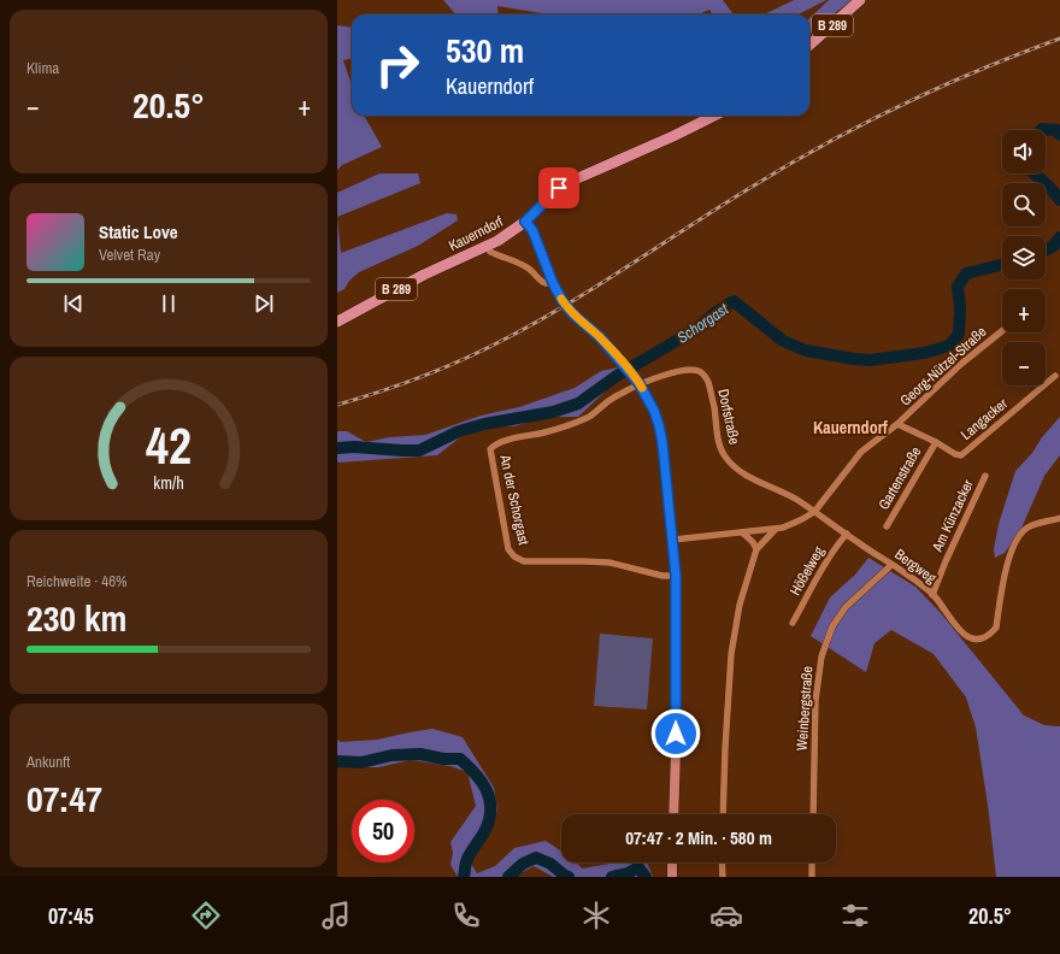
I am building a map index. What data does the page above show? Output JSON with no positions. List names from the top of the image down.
{
  "streets": {
    "main road": ["B 289", "Kauerndorf"],
    "street": [
      "Georg-Nützel-Straße",
      "Dorfstraße",
      "Langacker",
      "Gartenstraße",
      "An der Schorgast",
      "Am Künzacker",
      "Bergweg",
      "Hößelweg",
      "Weinbergstraße"
    ]
  },
  "crossings": [
    ["Georg-Nützel-Straße", "Dorfstraße"],
    ["Georg-Nützel-Straße", "Langacker"],
    ["Georg-Nützel-Straße", "Bergweg"],
    ["Dorfstraße", "An der Schorgast"],
    ["Dorfstraße", "Bergweg"],
    ["Langacker", "Gartenstraße"],
    ["Am Künzacker", "Bergweg"],
    ["Bergweg", "Hößelweg"],
    ["Bergweg", "Weinbergstraße"]
  ],
  "districts": ["Kauerndorf"],
  "water": ["Schorgast"],
  "page": {
    "tile": [
      "Klima",
      ["Reichweite · 46%", "230 km"],
      ["Ankunft", "07:47"]
    ],
    "turn": ["530 m", "Kauerndorf"],
    "heat": ["−", "20.5°", "+"],
    "map_buttons": ["+", "−"],
    "song": ["Static Love", "Velvet Ray"],
    "limit": "50",
    "trip": "07:47 · 2 Min. · 580 m",
    "tabs": ["07:45", "20.5°"],
    "gauge": ["42", "km/h"]
  }
}
